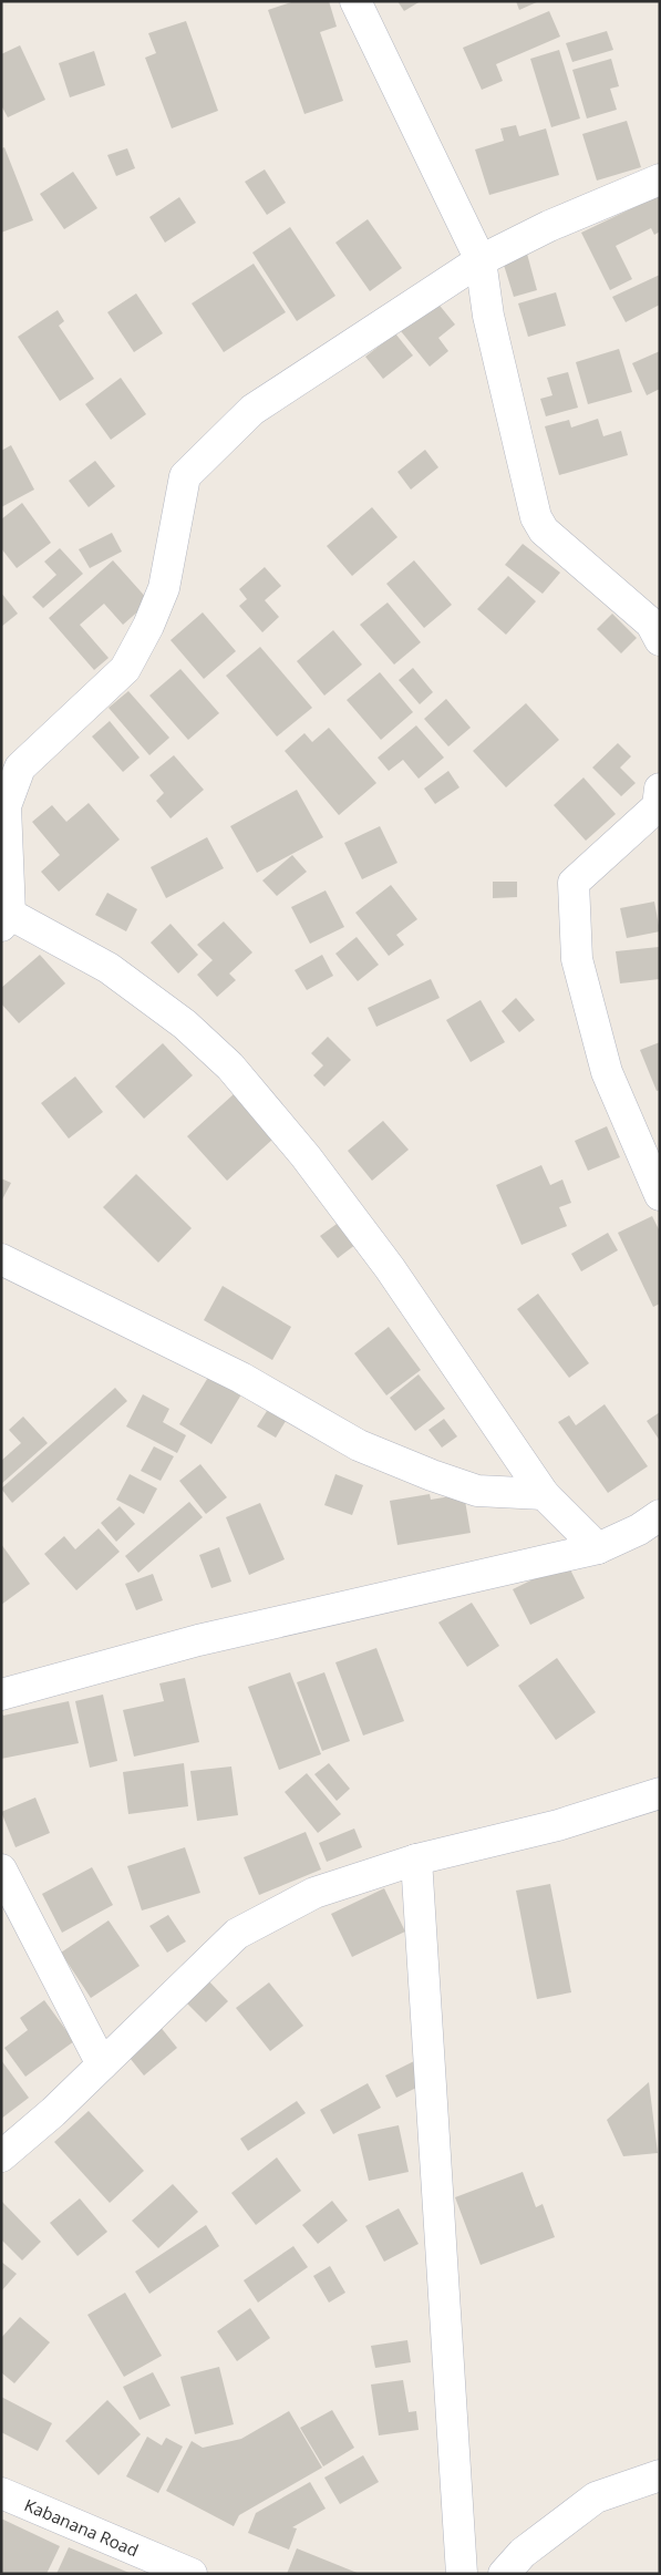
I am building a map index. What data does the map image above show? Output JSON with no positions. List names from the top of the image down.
{
  "streets": {
    "street": ["Kabanana Road"]
  }
}
